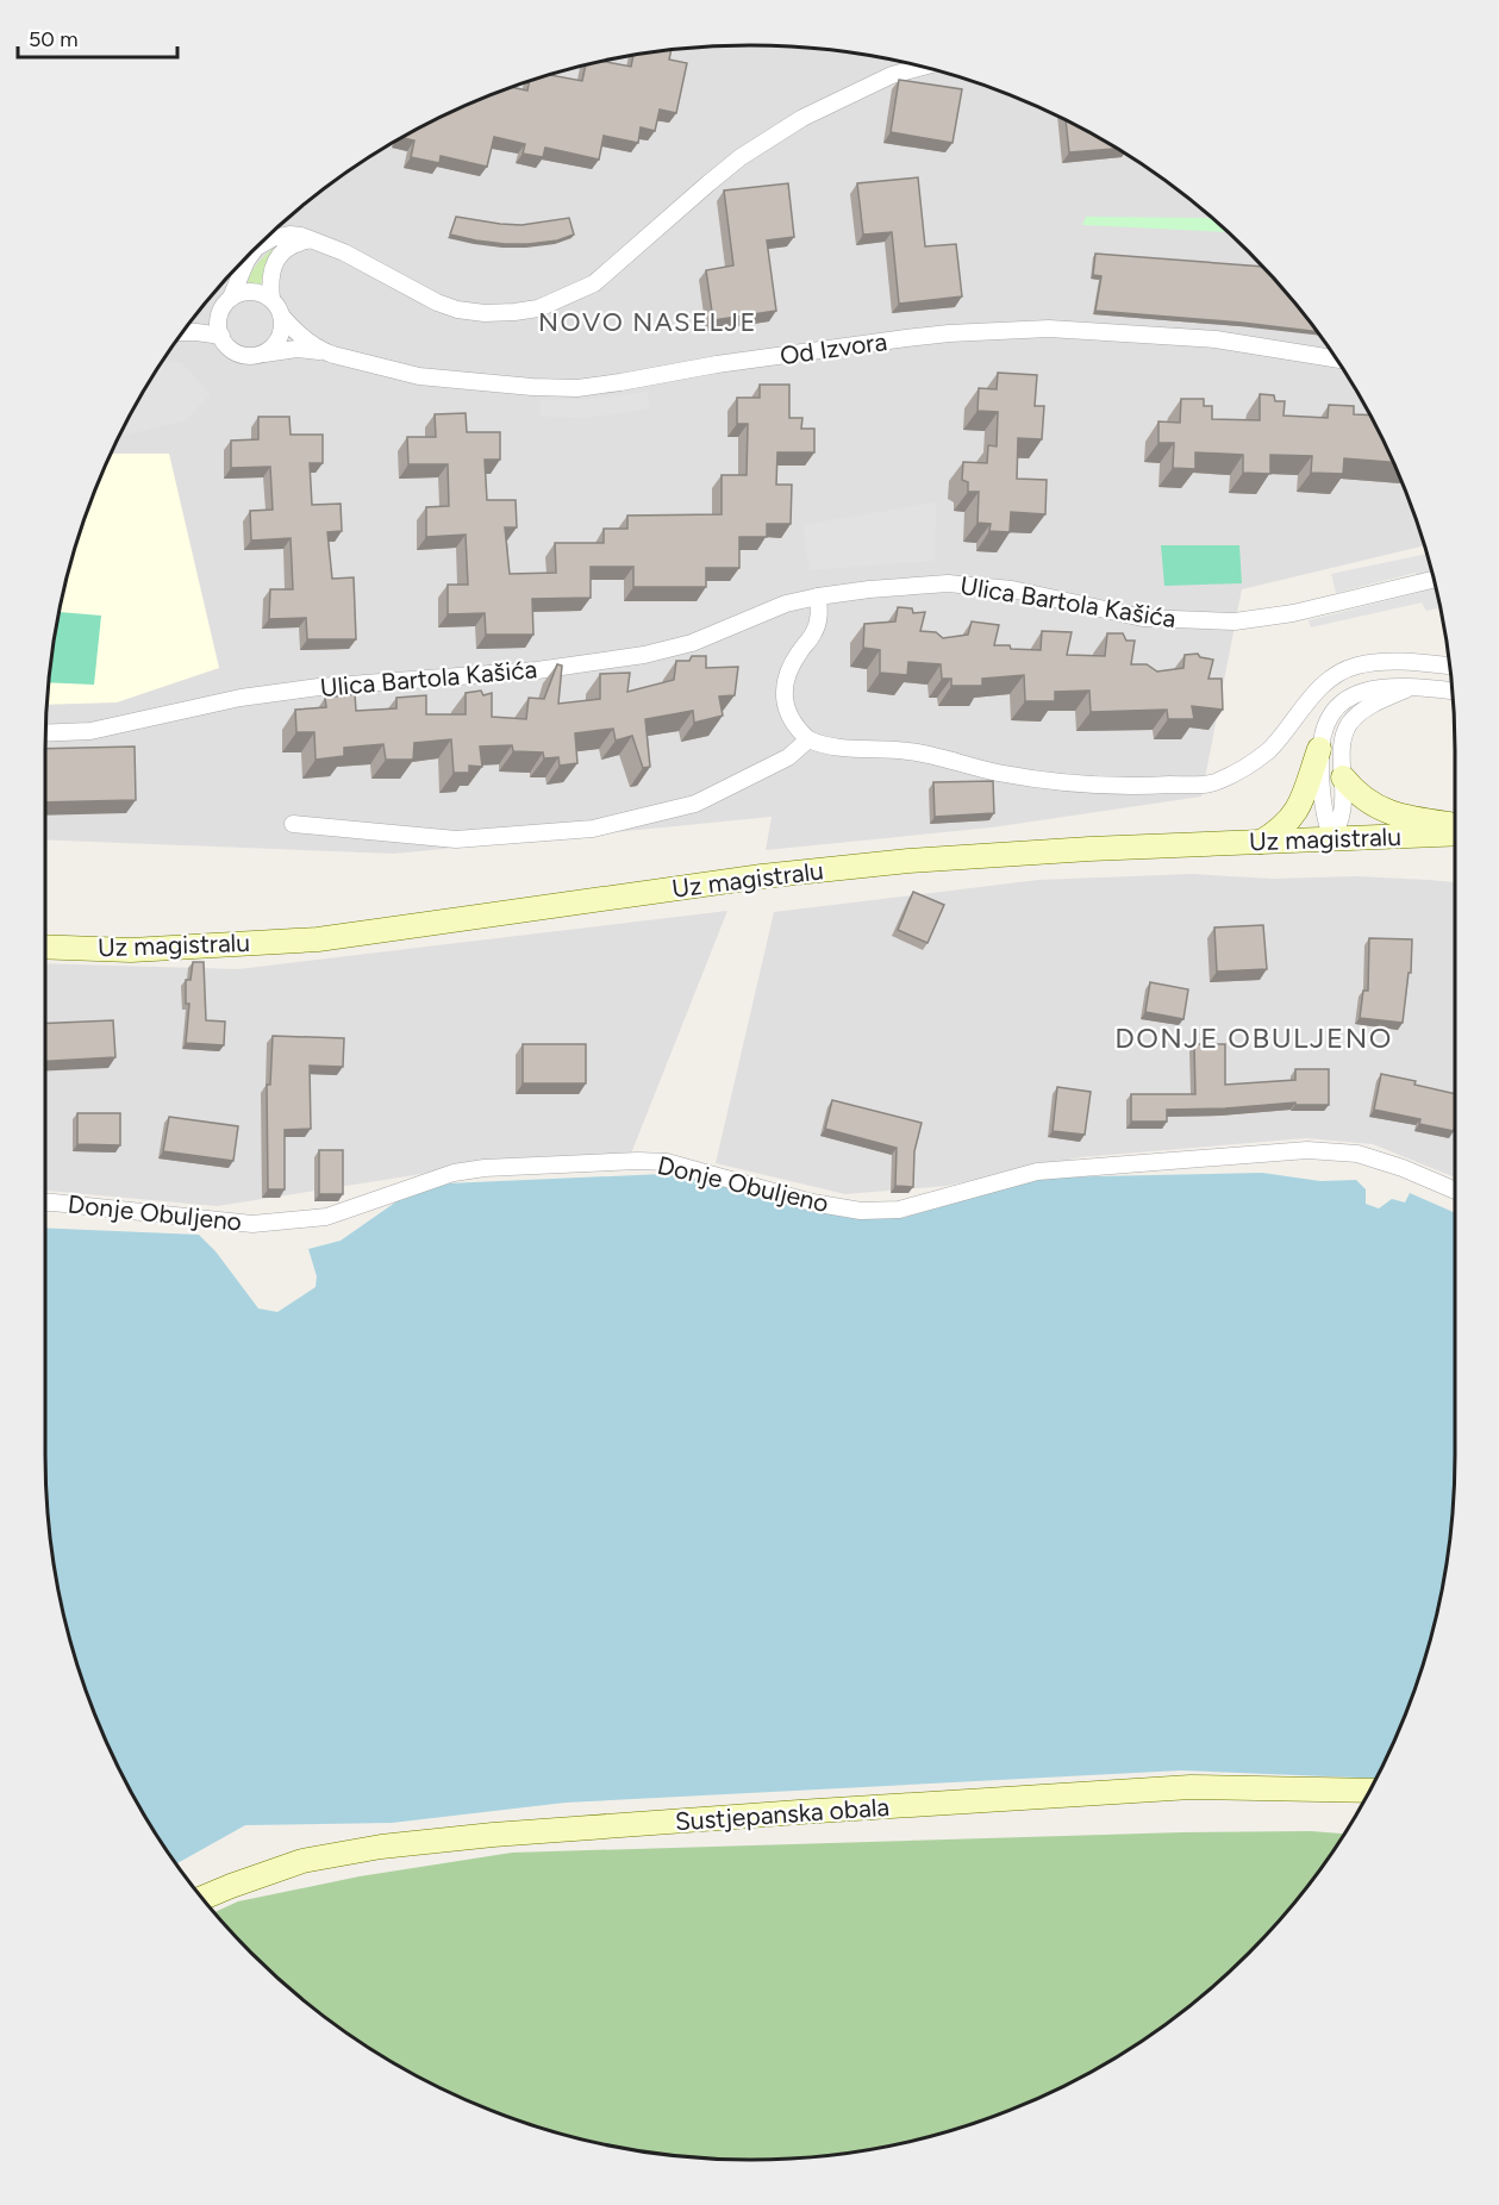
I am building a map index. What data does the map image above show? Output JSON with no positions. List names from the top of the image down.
{
  "streets": {
    "main road": ["Uz magistralu", "Sustjepanska obala"],
    "street": ["Od Izvora", "Ulica Bartola Kašića", "Donje Obuljeno"]
  },
  "districts": ["NOVO NASELJE", "DONJE OBULJENO"],
  "scale_bar": "50 m"
}
